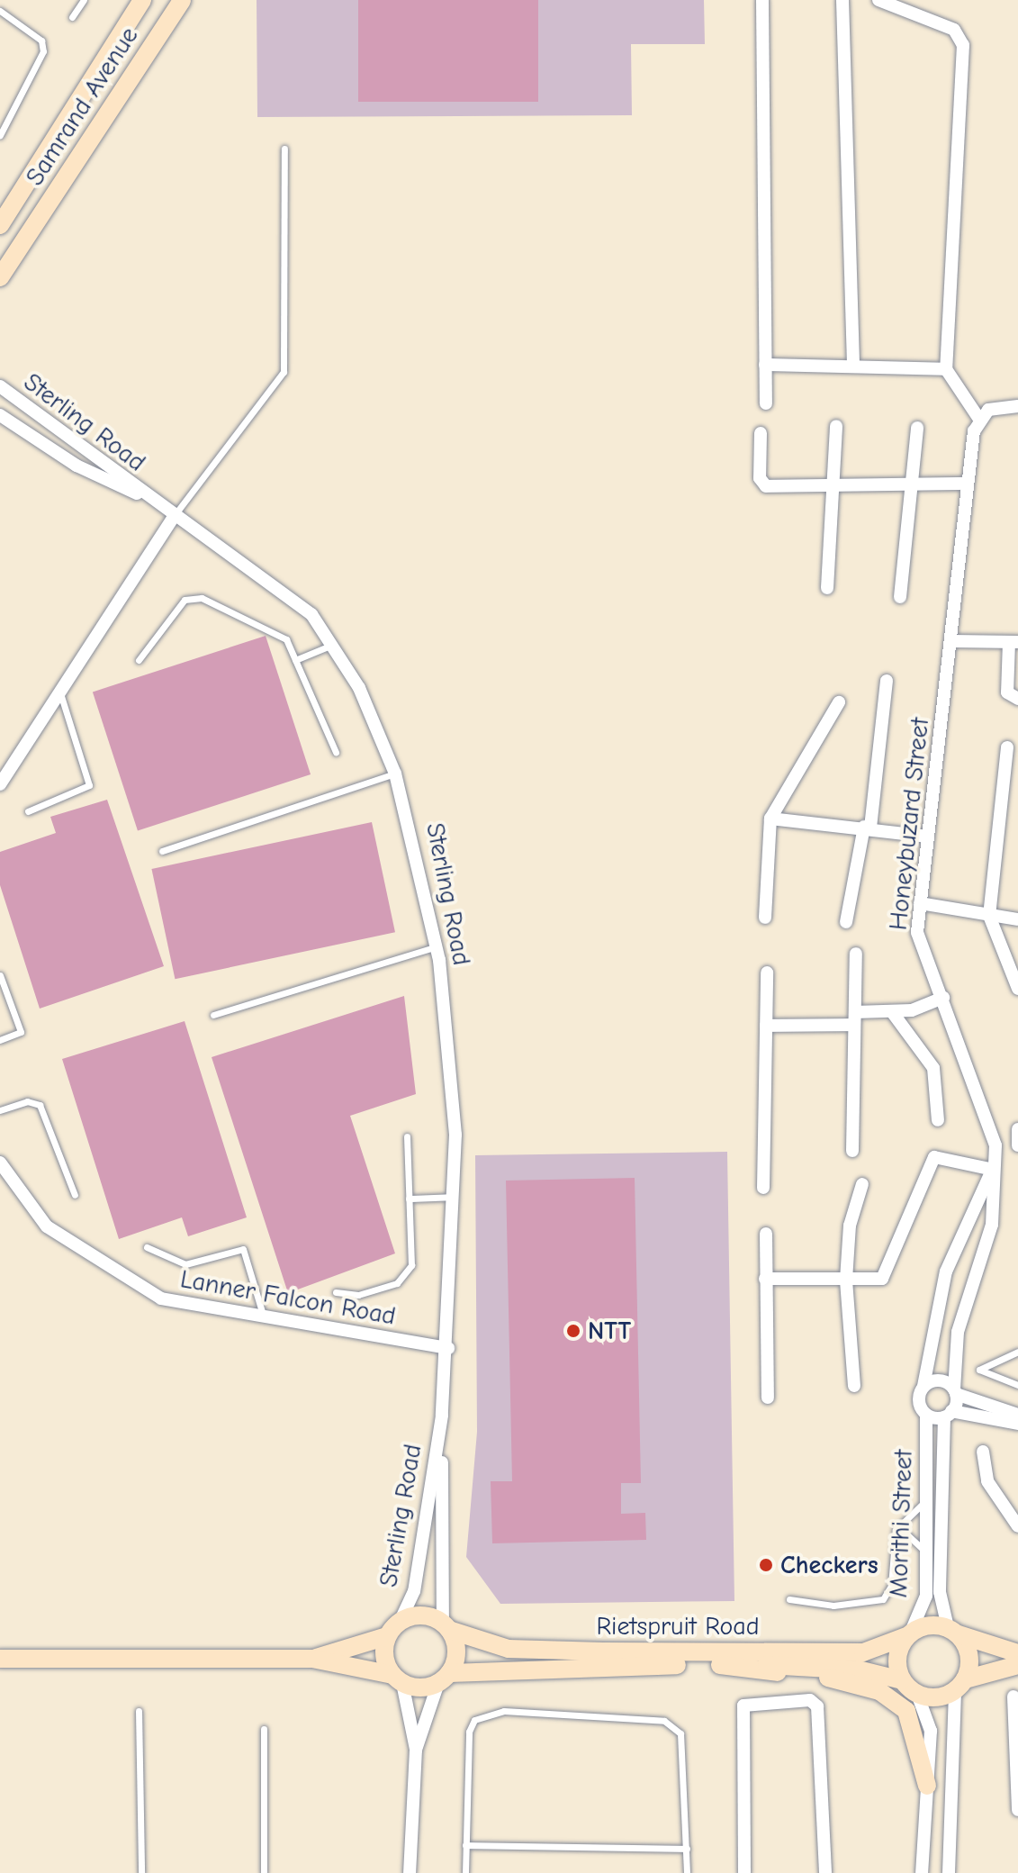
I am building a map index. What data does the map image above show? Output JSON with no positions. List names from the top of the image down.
{
  "streets": {
    "street": [
      "Samrand Avenue",
      "Sterling Road",
      "Honeybuzard Street",
      "Lanner Falcon Road",
      "Morithi Street",
      "Rietspruit Road"
    ]
  },
  "crossings": [
    ["Sterling Road", "Lanner Falcon Road"],
    ["Sterling Road", "Rietspruit Road"],
    ["Honeybuzard Street", "Morithi Street"],
    ["Morithi Street", "Rietspruit Road"]
  ],
  "places": ["NTT", "Checkers"]
}
